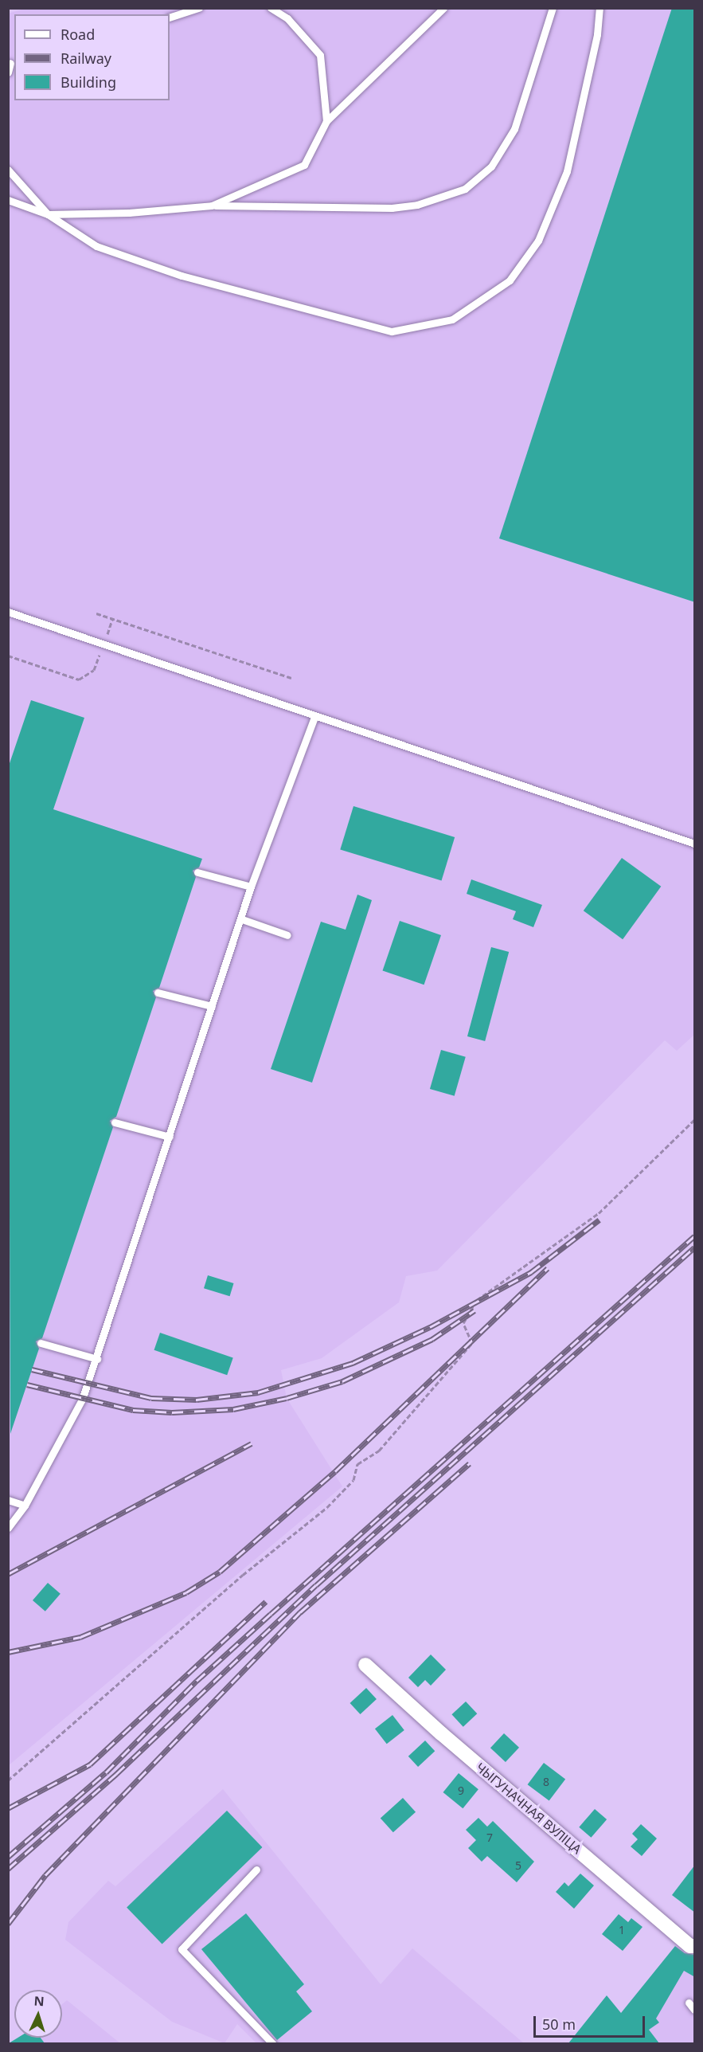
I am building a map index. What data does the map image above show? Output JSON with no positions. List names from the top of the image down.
{
  "streets": {
    "street": ["ЧЫГУНАЧНАЯ ВУЛІЦА"]
  },
  "house_numbers": [
    "8",
    "9",
    "7",
    "5",
    "1"
  ],
  "legend": ["Road", "Railway", "Building"],
  "scale_bar": "50 m",
  "north": "top"
}
